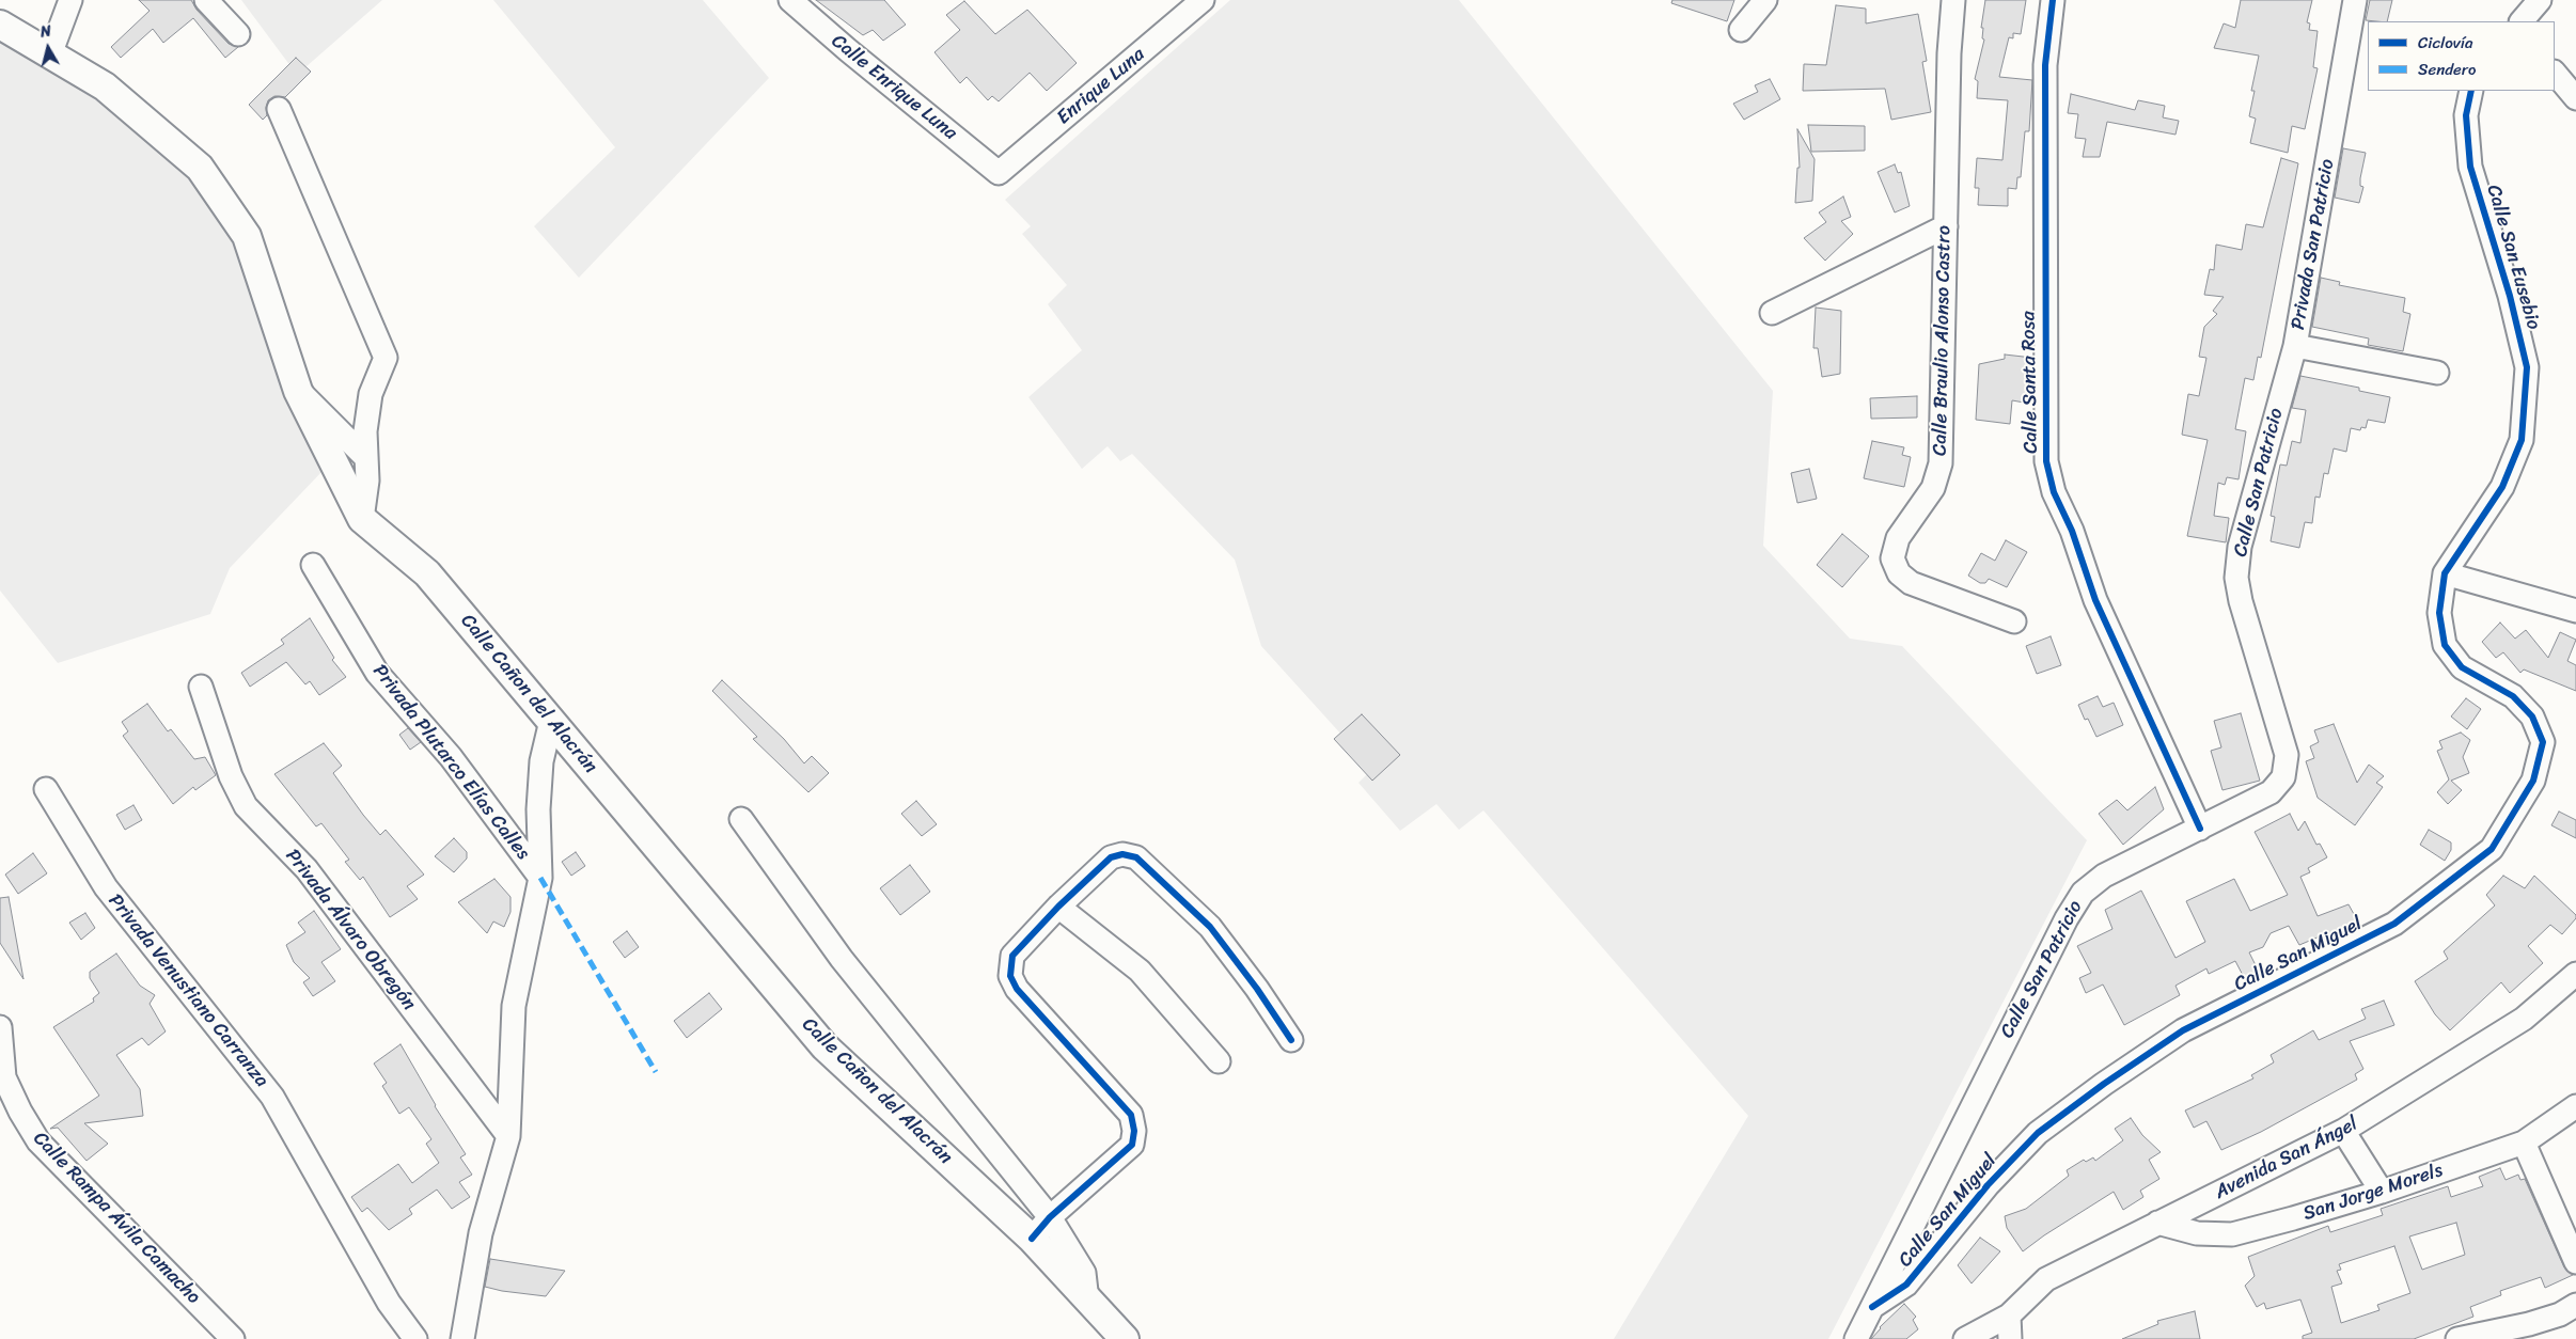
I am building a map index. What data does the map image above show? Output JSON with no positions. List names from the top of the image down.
{
  "streets": {
    "main road": ["Calle Cañon del Alacrán"],
    "street": [
      "Enrique Luna",
      "Calle Enrique Luna",
      "Privada San Patricio",
      "Calle San Eusebio",
      "Calle Braulio Alonso Castro",
      "Calle Santa Rosa",
      "Calle San Patricio",
      "Privada Plutarco Elías Calles",
      "Privada Álvaro Obregón",
      "Calle San Miguel",
      "Privada Venustiano Carranza",
      "Avenida San Ángel",
      "San Jorge Morels",
      "Calle Rampa Ávila Camacho"
    ]
  },
  "crossings": [
    ["Enrique Luna", "Calle Enrique Luna"],
    ["Privada San Patricio", "Calle San Patricio"],
    ["Calle San Eusebio", "Calle San Miguel"],
    ["Calle Santa Rosa", "Calle San Patricio"],
    ["Calle San Patricio", "Calle San Miguel"],
    ["Avenida San Ángel", "San Jorge Morels"]
  ],
  "legend": ["Ciclovía", "Sendero"],
  "north": "top"
}
